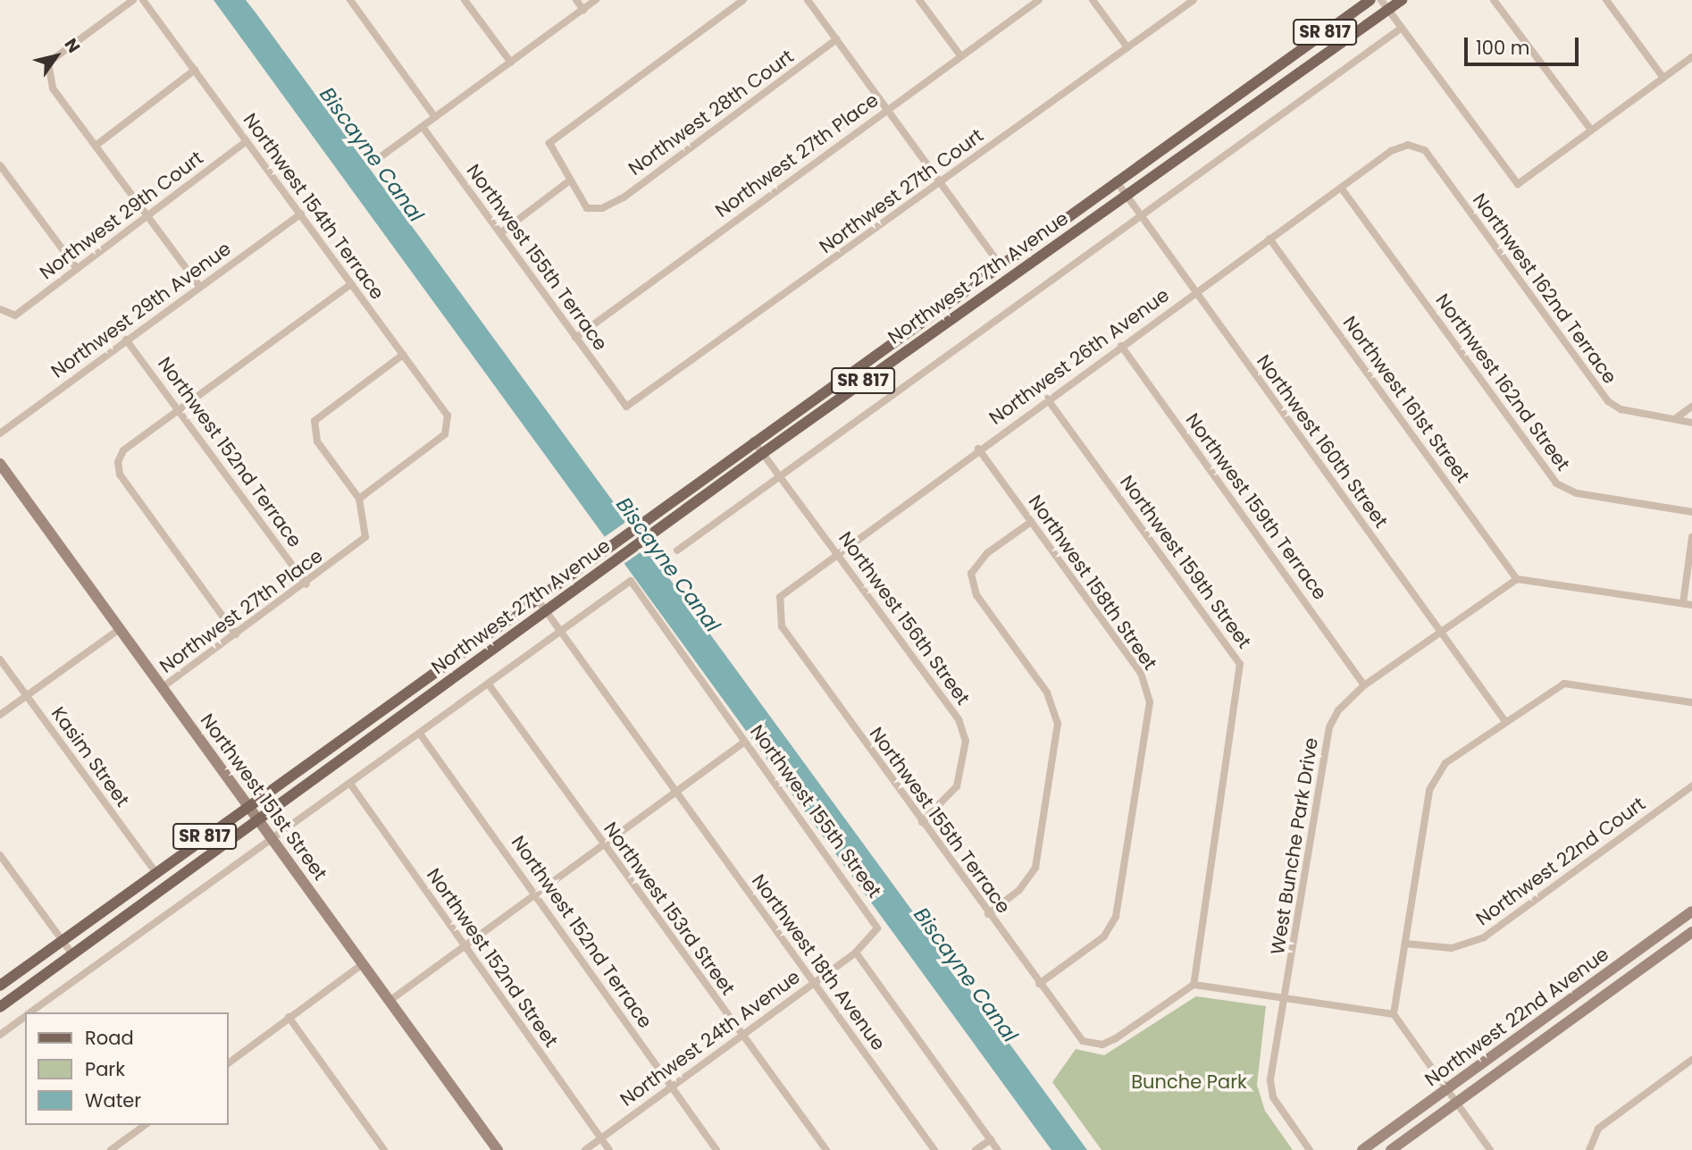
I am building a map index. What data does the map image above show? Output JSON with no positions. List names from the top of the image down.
{
  "streets": {
    "main road": ["SR 817", "Northwest 27th Avenue"],
    "street": [
      "Northwest 28th Court",
      "Northwest 27th Place",
      "Northwest 27th Court",
      "Northwest 154th Terrace",
      "Northwest 29th Court",
      "Northwest 155th Terrace",
      "Northwest 162nd Terrace",
      "Northwest 29th Avenue",
      "Northwest 26th Avenue",
      "Northwest 162nd Street",
      "Northwest 161st Street",
      "Northwest 160th Street",
      "Northwest 152nd Terrace",
      "Northwest 159th Terrace",
      "Northwest 159th Street",
      "Northwest 158th Street",
      "Northwest 156th Street",
      "Kasim Street",
      "Northwest 151st Street",
      "Northwest 155th Street",
      "West Bunche Park Drive",
      "Northwest 22nd Court",
      "Northwest 153rd Street",
      "Northwest 152nd Street",
      "Northwest 18th Avenue",
      "Northwest 22nd Avenue",
      "Northwest 24th Avenue"
    ]
  },
  "crossings": [
    ["Northwest 27th Place", "Northwest 154th Terrace"],
    ["Northwest 27th Place", "Northwest 155th Terrace"],
    ["Northwest 27th Place", "Northwest 152nd Terrace"],
    ["Northwest 27th Place", "Northwest 151st Street"],
    ["Northwest 27th Court", "Northwest 155th Terrace"],
    ["Northwest 154th Terrace", "Northwest 29th Court"],
    ["Northwest 154th Terrace", "Northwest 29th Avenue"],
    ["Northwest 155th Terrace", "Northwest 26th Avenue"],
    ["Northwest 155th Terrace", "Northwest 159th Street"],
    ["Northwest 155th Terrace", "Northwest 158th Street"],
    ["Northwest 155th Terrace", "Northwest 156th Street"],
    ["Northwest 27th Avenue", "Northwest 160th Street"],
    ["Northwest 27th Avenue", "Northwest 156th Street"],
    ["Northwest 27th Avenue", "Kasim Street"],
    ["Northwest 27th Avenue", "Northwest 151st Street"],
    ["Northwest 27th Avenue", "Northwest 18th Avenue"],
    ["Northwest 162nd Terrace", "Northwest 26th Avenue"],
    ["Northwest 29th Avenue", "Northwest 152nd Terrace"],
    ["Northwest 26th Avenue", "Northwest 162nd Street"],
    ["Northwest 26th Avenue", "Northwest 161st Street"],
    ["Northwest 26th Avenue", "Northwest 160th Street"],
    ["Northwest 26th Avenue", "Northwest 159th Terrace"],
    ["Northwest 26th Avenue", "Northwest 159th Street"],
    ["Northwest 26th Avenue", "Northwest 158th Street"],
    ["Northwest 26th Avenue", "Northwest 156th Street"],
    ["Northwest 161st Street", "West Bunche Park Drive"],
    ["Northwest 160th Street", "West Bunche Park Drive"],
    ["Northwest 152nd Terrace", "Northwest 24th Avenue"],
    ["Northwest 159th Terrace", "West Bunche Park Drive"],
    ["Northwest 155th Street", "Northwest 18th Avenue"],
    ["Northwest 155th Street", "Northwest 24th Avenue"],
    ["Northwest 153rd Street", "Northwest 24th Avenue"],
    ["Northwest 152nd Street", "Northwest 24th Avenue"],
    ["Northwest 18th Avenue", "Northwest 24th Avenue"]
  ],
  "water": ["Biscayne Canal"],
  "parks": ["Bunche Park"],
  "legend": ["Road", "Park", "Water"],
  "scale_bar": "100 m",
  "north": "top right"
}
